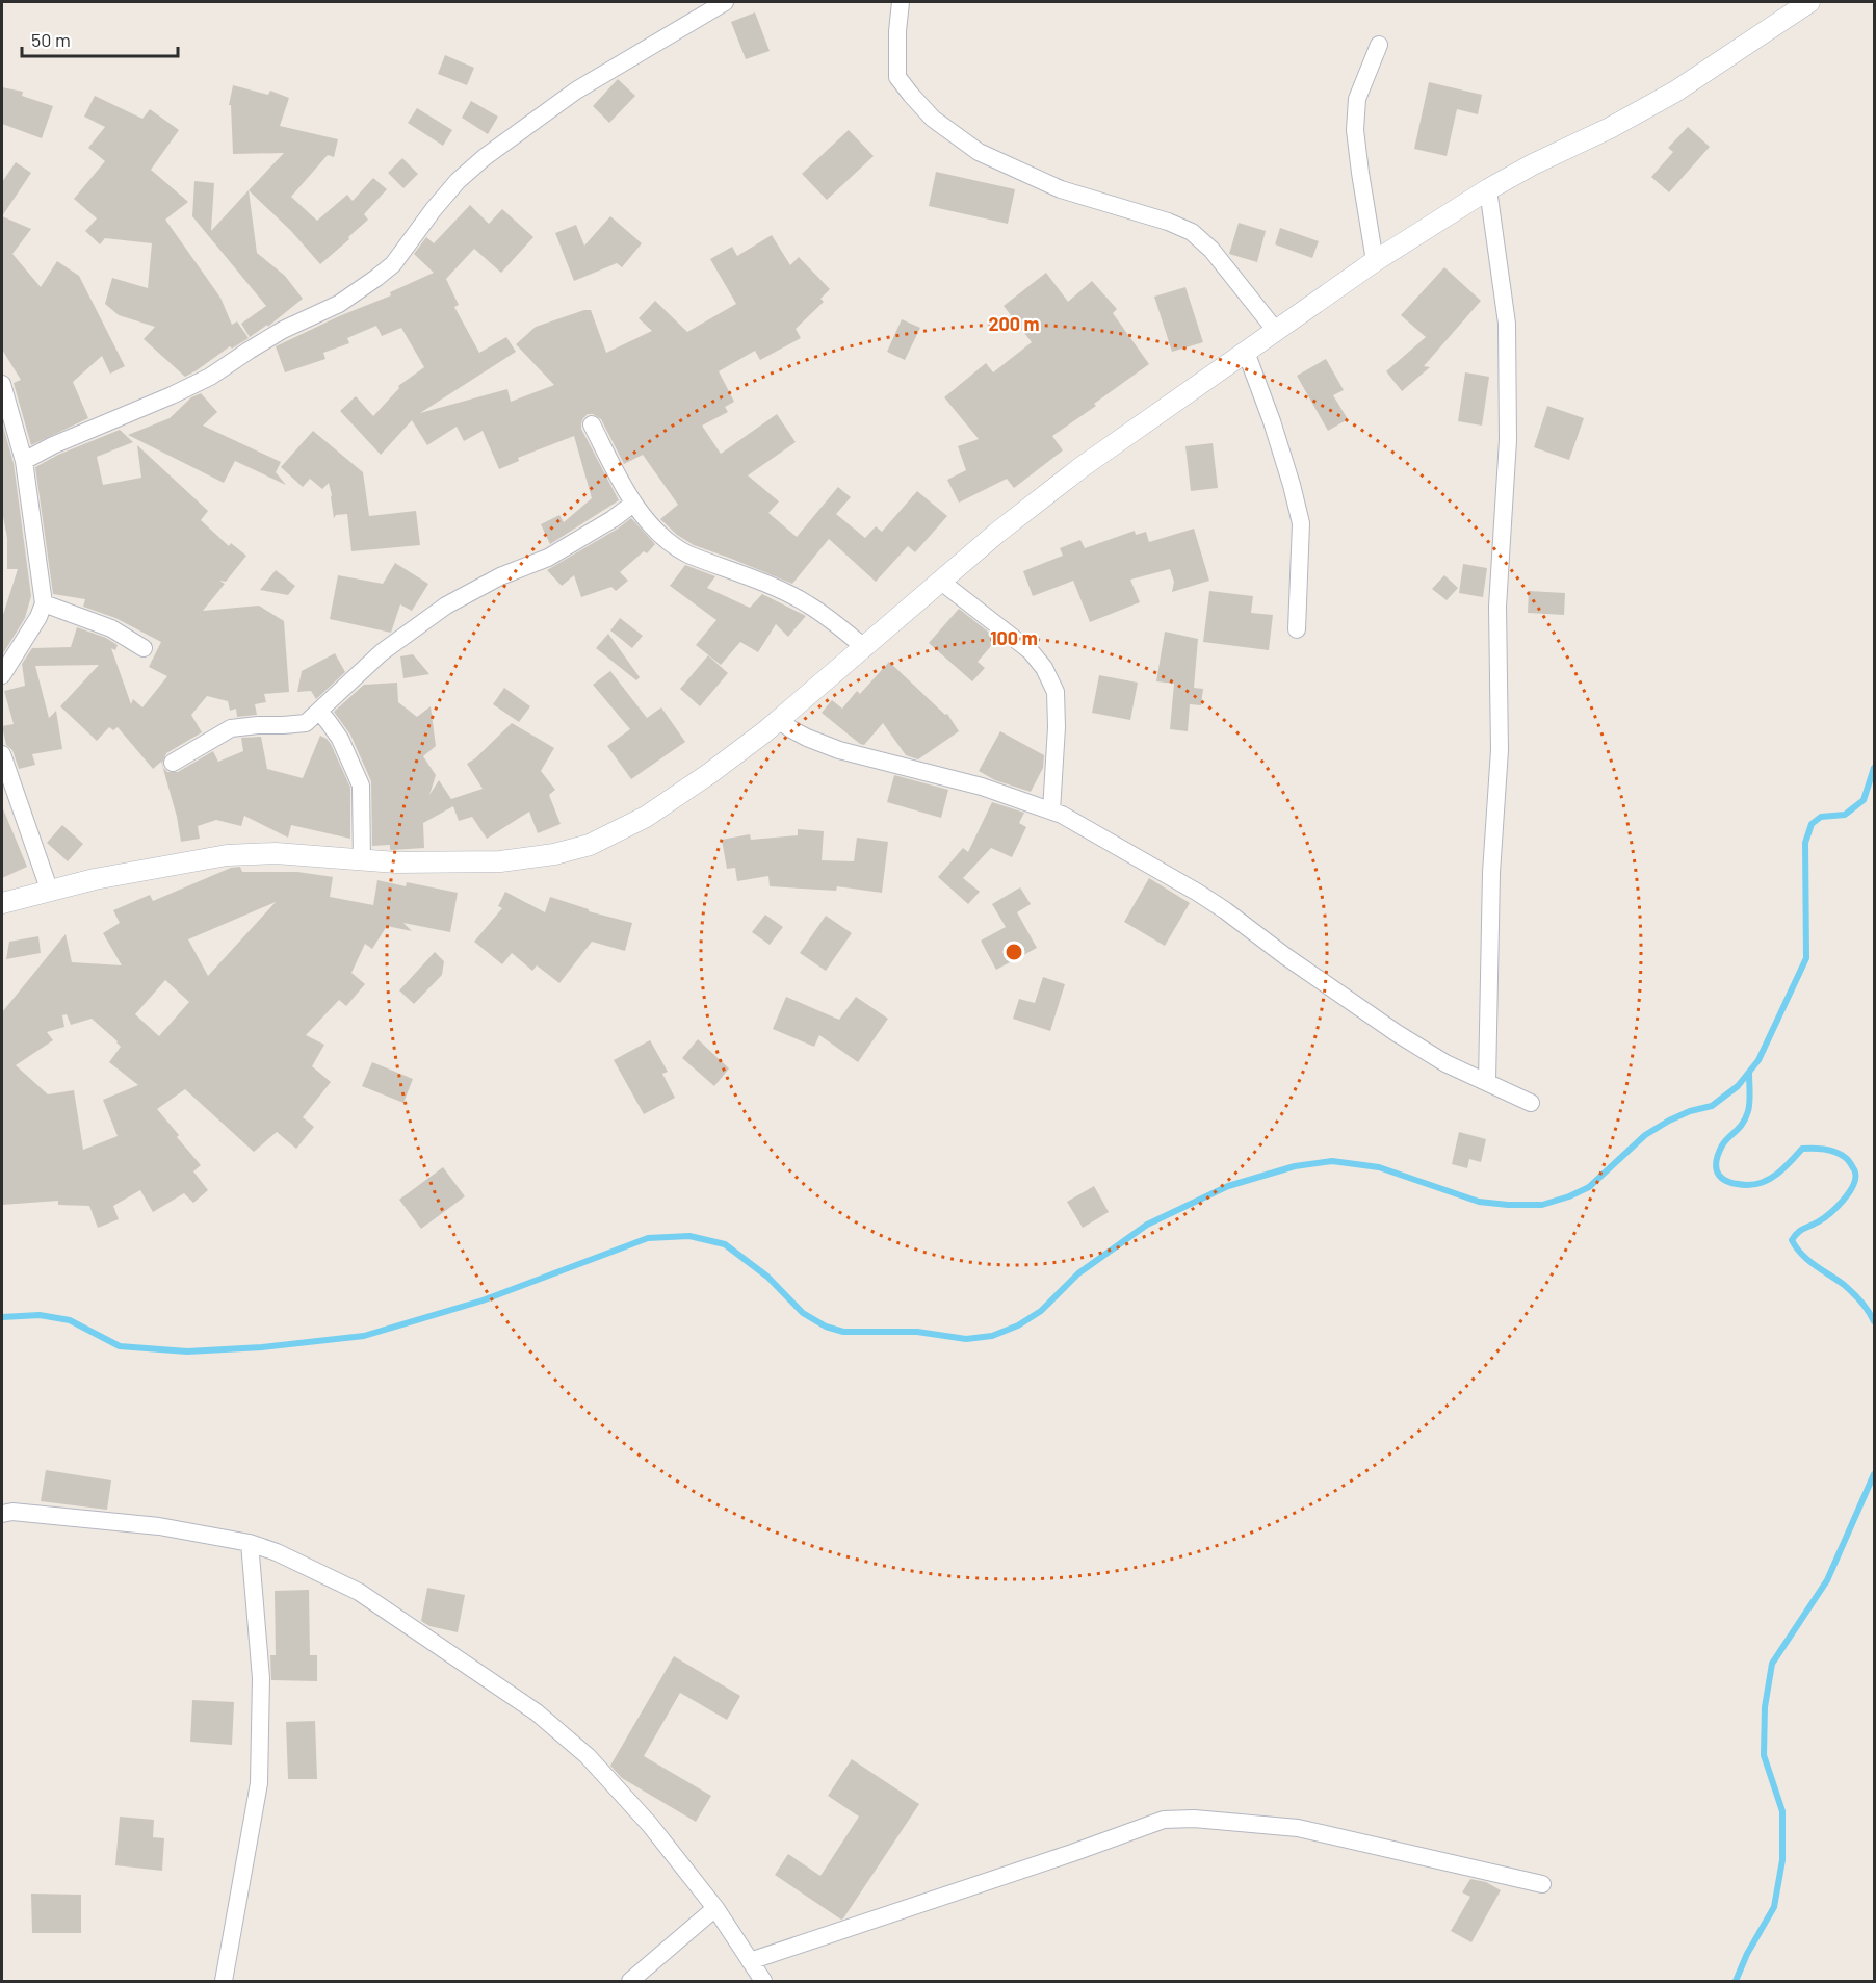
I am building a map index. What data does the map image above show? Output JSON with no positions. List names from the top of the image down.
{
  "scale_bar": "50 m",
  "rings": ["200 m", "100 m"]
}
